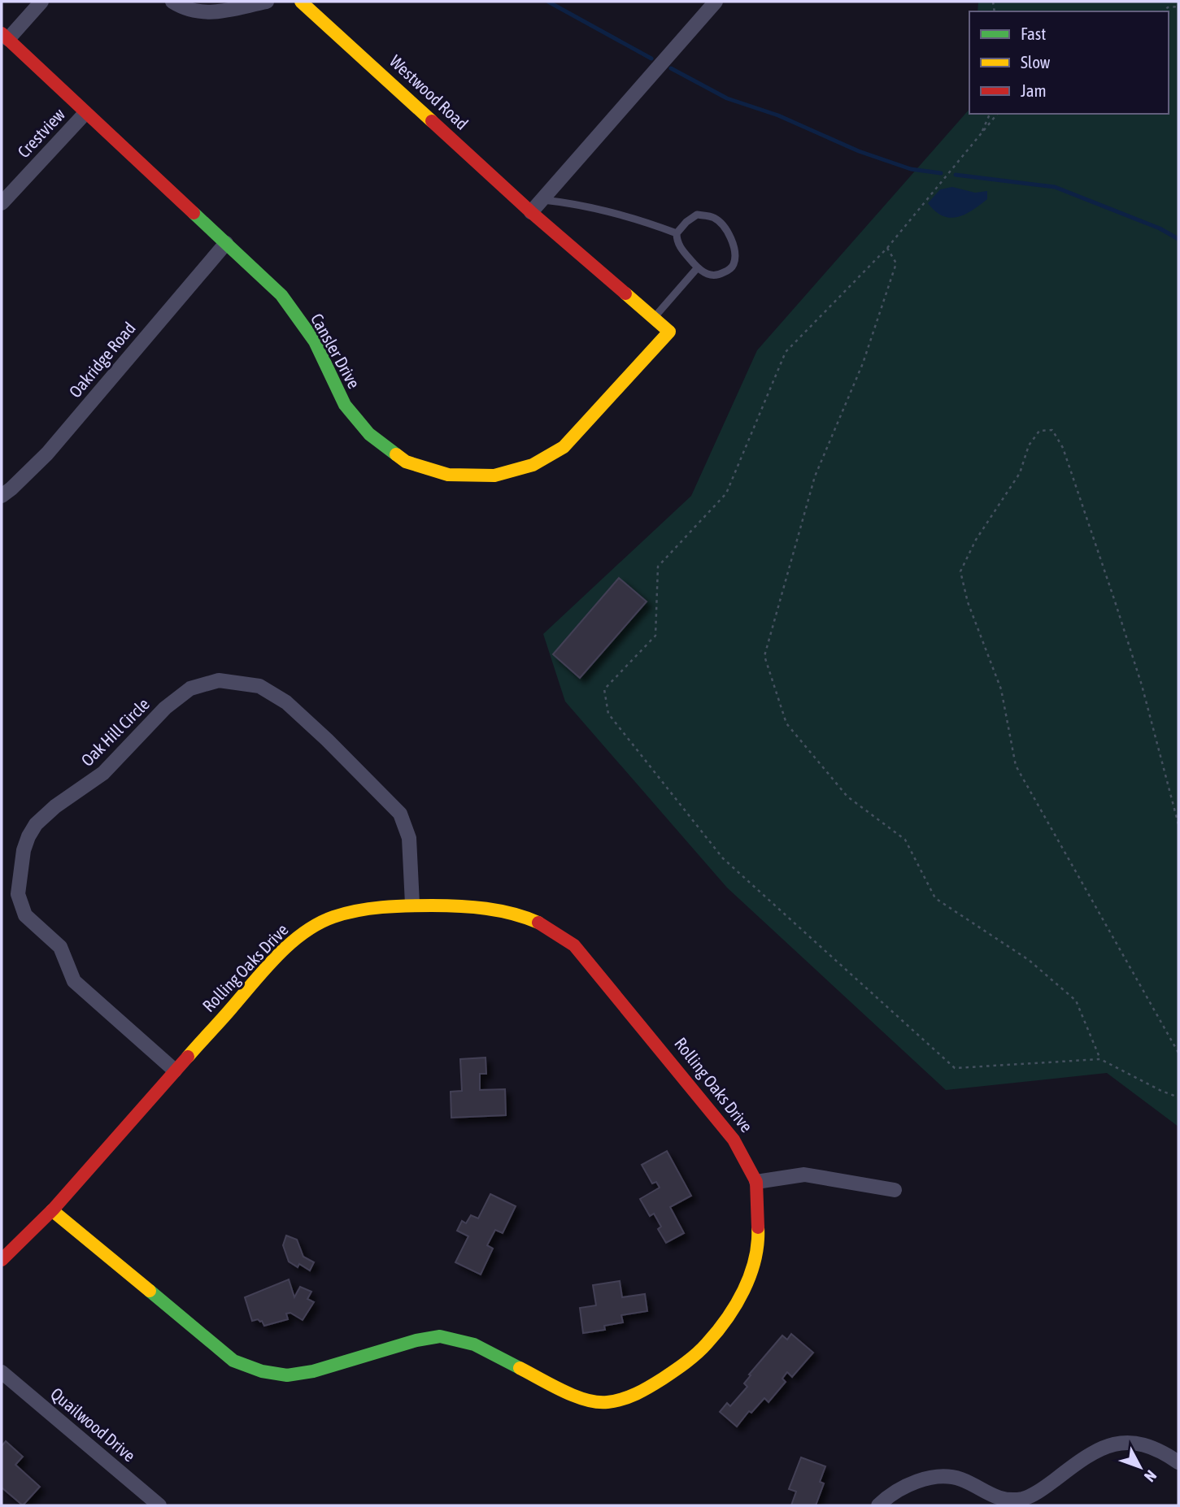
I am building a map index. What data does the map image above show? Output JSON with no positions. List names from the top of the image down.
{
  "streets": {
    "street": [
      "Westwood Road",
      "Crestview",
      "Cansler Drive",
      "Oakridge Road",
      "Oak Hill Circle",
      "Rolling Oaks Drive",
      "Quailwood Drive"
    ]
  },
  "crossings": [
    ["Westwood Road", "Cansler Drive"],
    ["Crestview", "Cansler Drive"],
    ["Cansler Drive", "Oakridge Road"],
    ["Oak Hill Circle", "Rolling Oaks Drive"]
  ],
  "legend": ["Fast", "Slow", "Jam"],
  "north": "bottom right"
}
